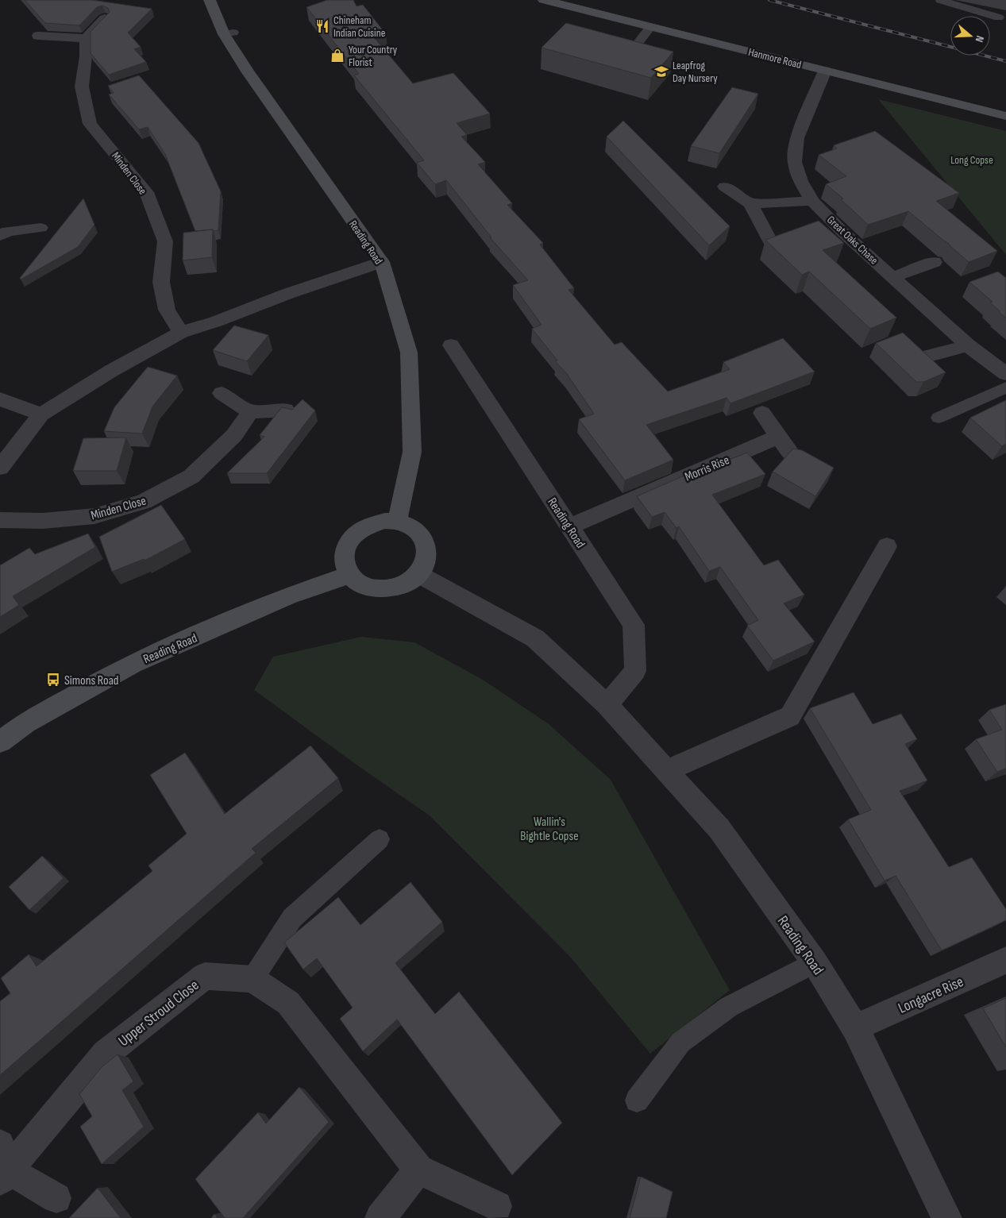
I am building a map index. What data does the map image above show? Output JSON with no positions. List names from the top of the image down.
{
  "streets": {
    "street": [
      "Hanmore Road",
      "Minden Close",
      "Great Oaks Chase",
      "Reading Road",
      "Morris Rise",
      "Longacre Rise",
      "Upper Stroud Close"
    ]
  },
  "crossings": [
    ["Hanmore Road", "Great Oaks Chase"],
    ["Reading Road", "Morris Rise"],
    ["Reading Road", "Longacre Rise"]
  ],
  "parks": ["Long Copse", "Wallin's Bightle Copse"],
  "places": {
    "restaurant": ["Chineham Indian Cuisine"],
    "shop": ["Your Country Florist"],
    "school or university": ["Leapfrog Day Nursery"],
    "bus stop": ["Simons Road"]
  },
  "north": "right"
}
